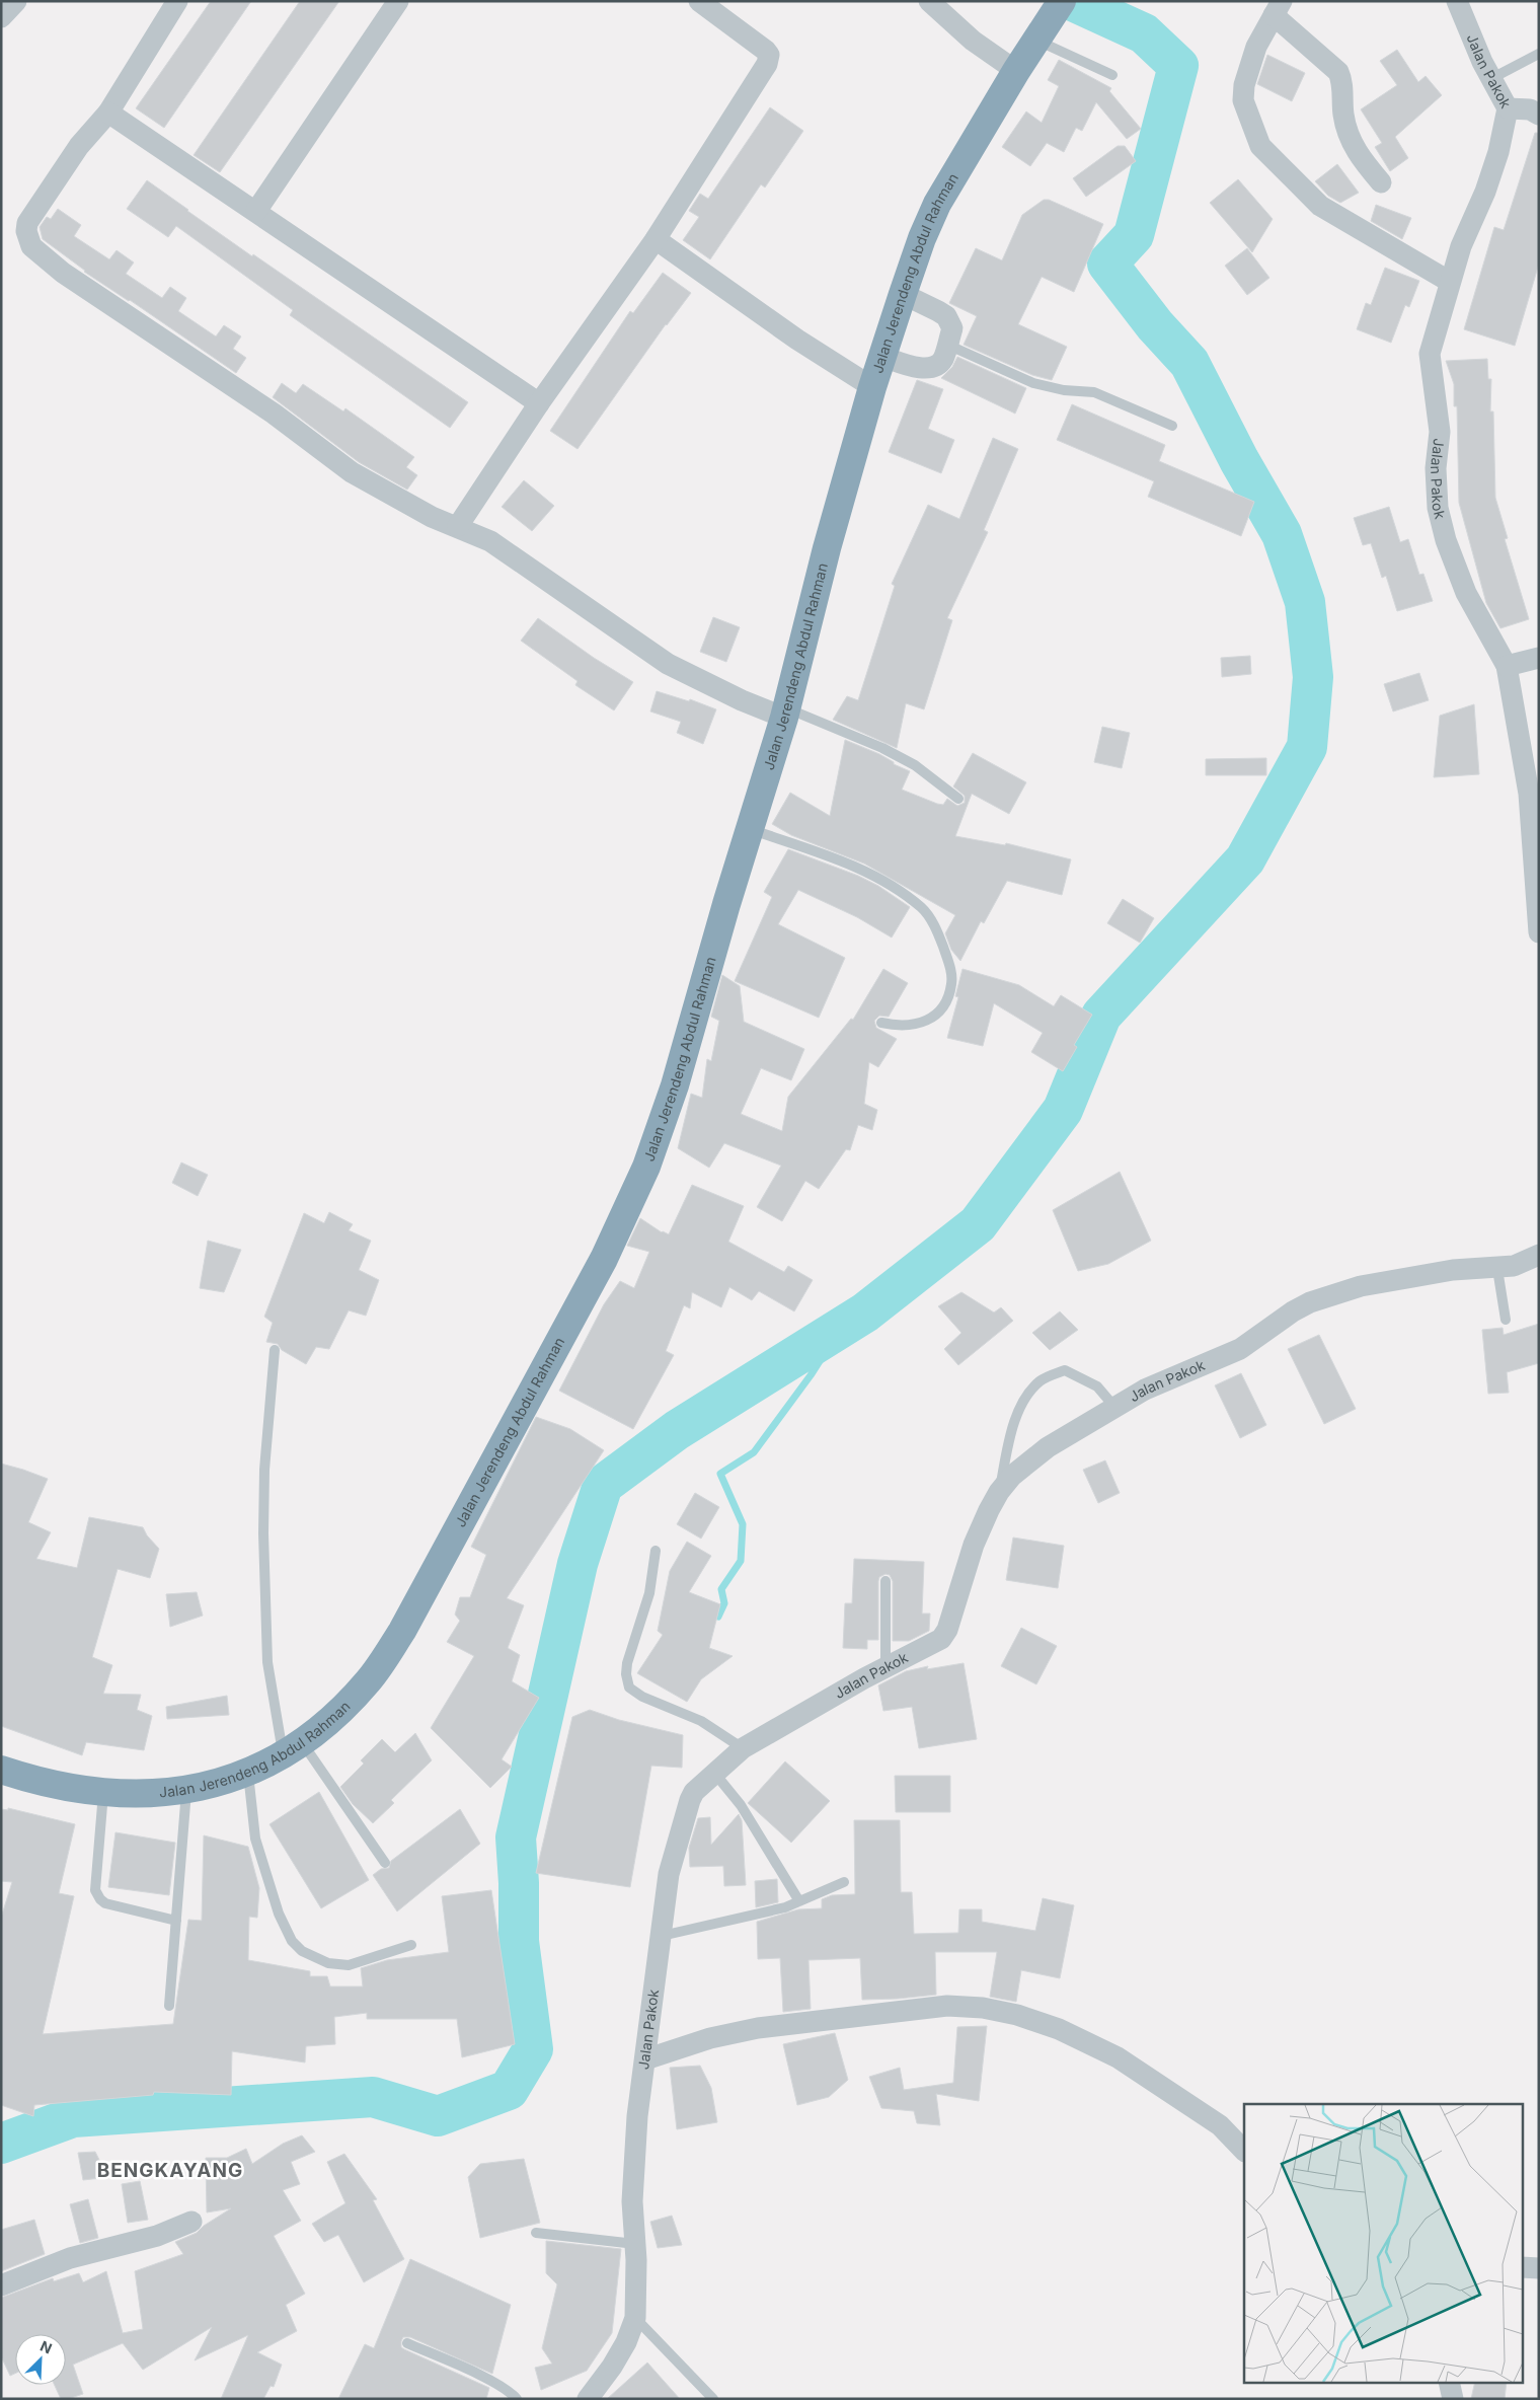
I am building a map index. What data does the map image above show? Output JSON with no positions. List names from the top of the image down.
{
  "streets": {
    "highway": ["Jalan Jerendeng Abdul Rahman"],
    "street": ["Jalan Pakok"]
  },
  "districts": ["BENGKAYANG"],
  "north": "top right"
}
